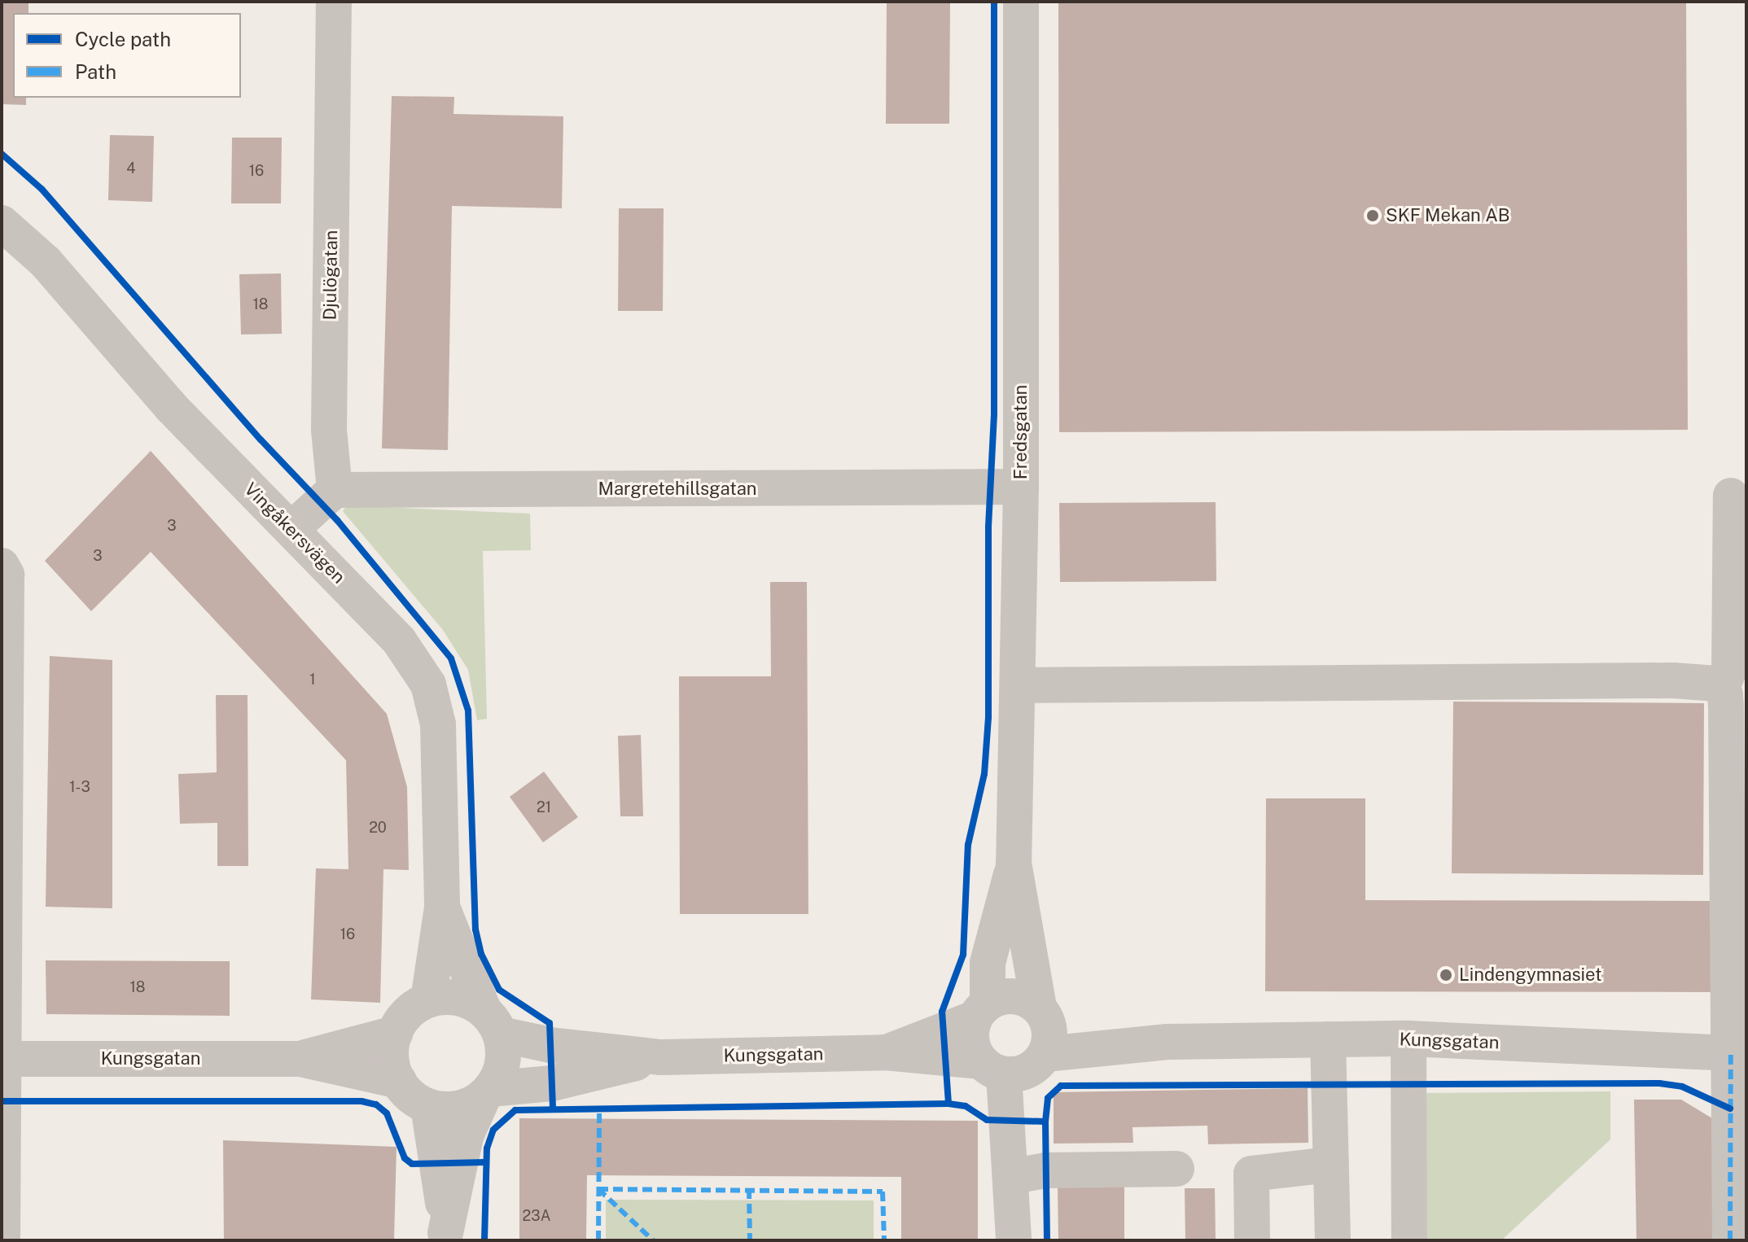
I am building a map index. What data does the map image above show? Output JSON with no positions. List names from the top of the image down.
{
  "streets": {
    "street": [
      "Djulögatan",
      "Fredsgatan",
      "Margretehillsgatan",
      "Vingåkersvägen",
      "Kungsgatan"
    ]
  },
  "crossings": [
    ["Djulögatan", "Margretehillsgatan"],
    ["Fredsgatan", "Margretehillsgatan"],
    ["Fredsgatan", "Kungsgatan"],
    ["Vingåkersvägen", "Kungsgatan"]
  ],
  "places": ["SKF Mekan AB", "Lindengymnasiet"],
  "house_numbers": [
    "4",
    "16",
    "18",
    "3",
    "3",
    "1",
    "1-3",
    "21",
    "20",
    "16",
    "18",
    "23A"
  ],
  "legend": ["Cycle path", "Path"]
}
